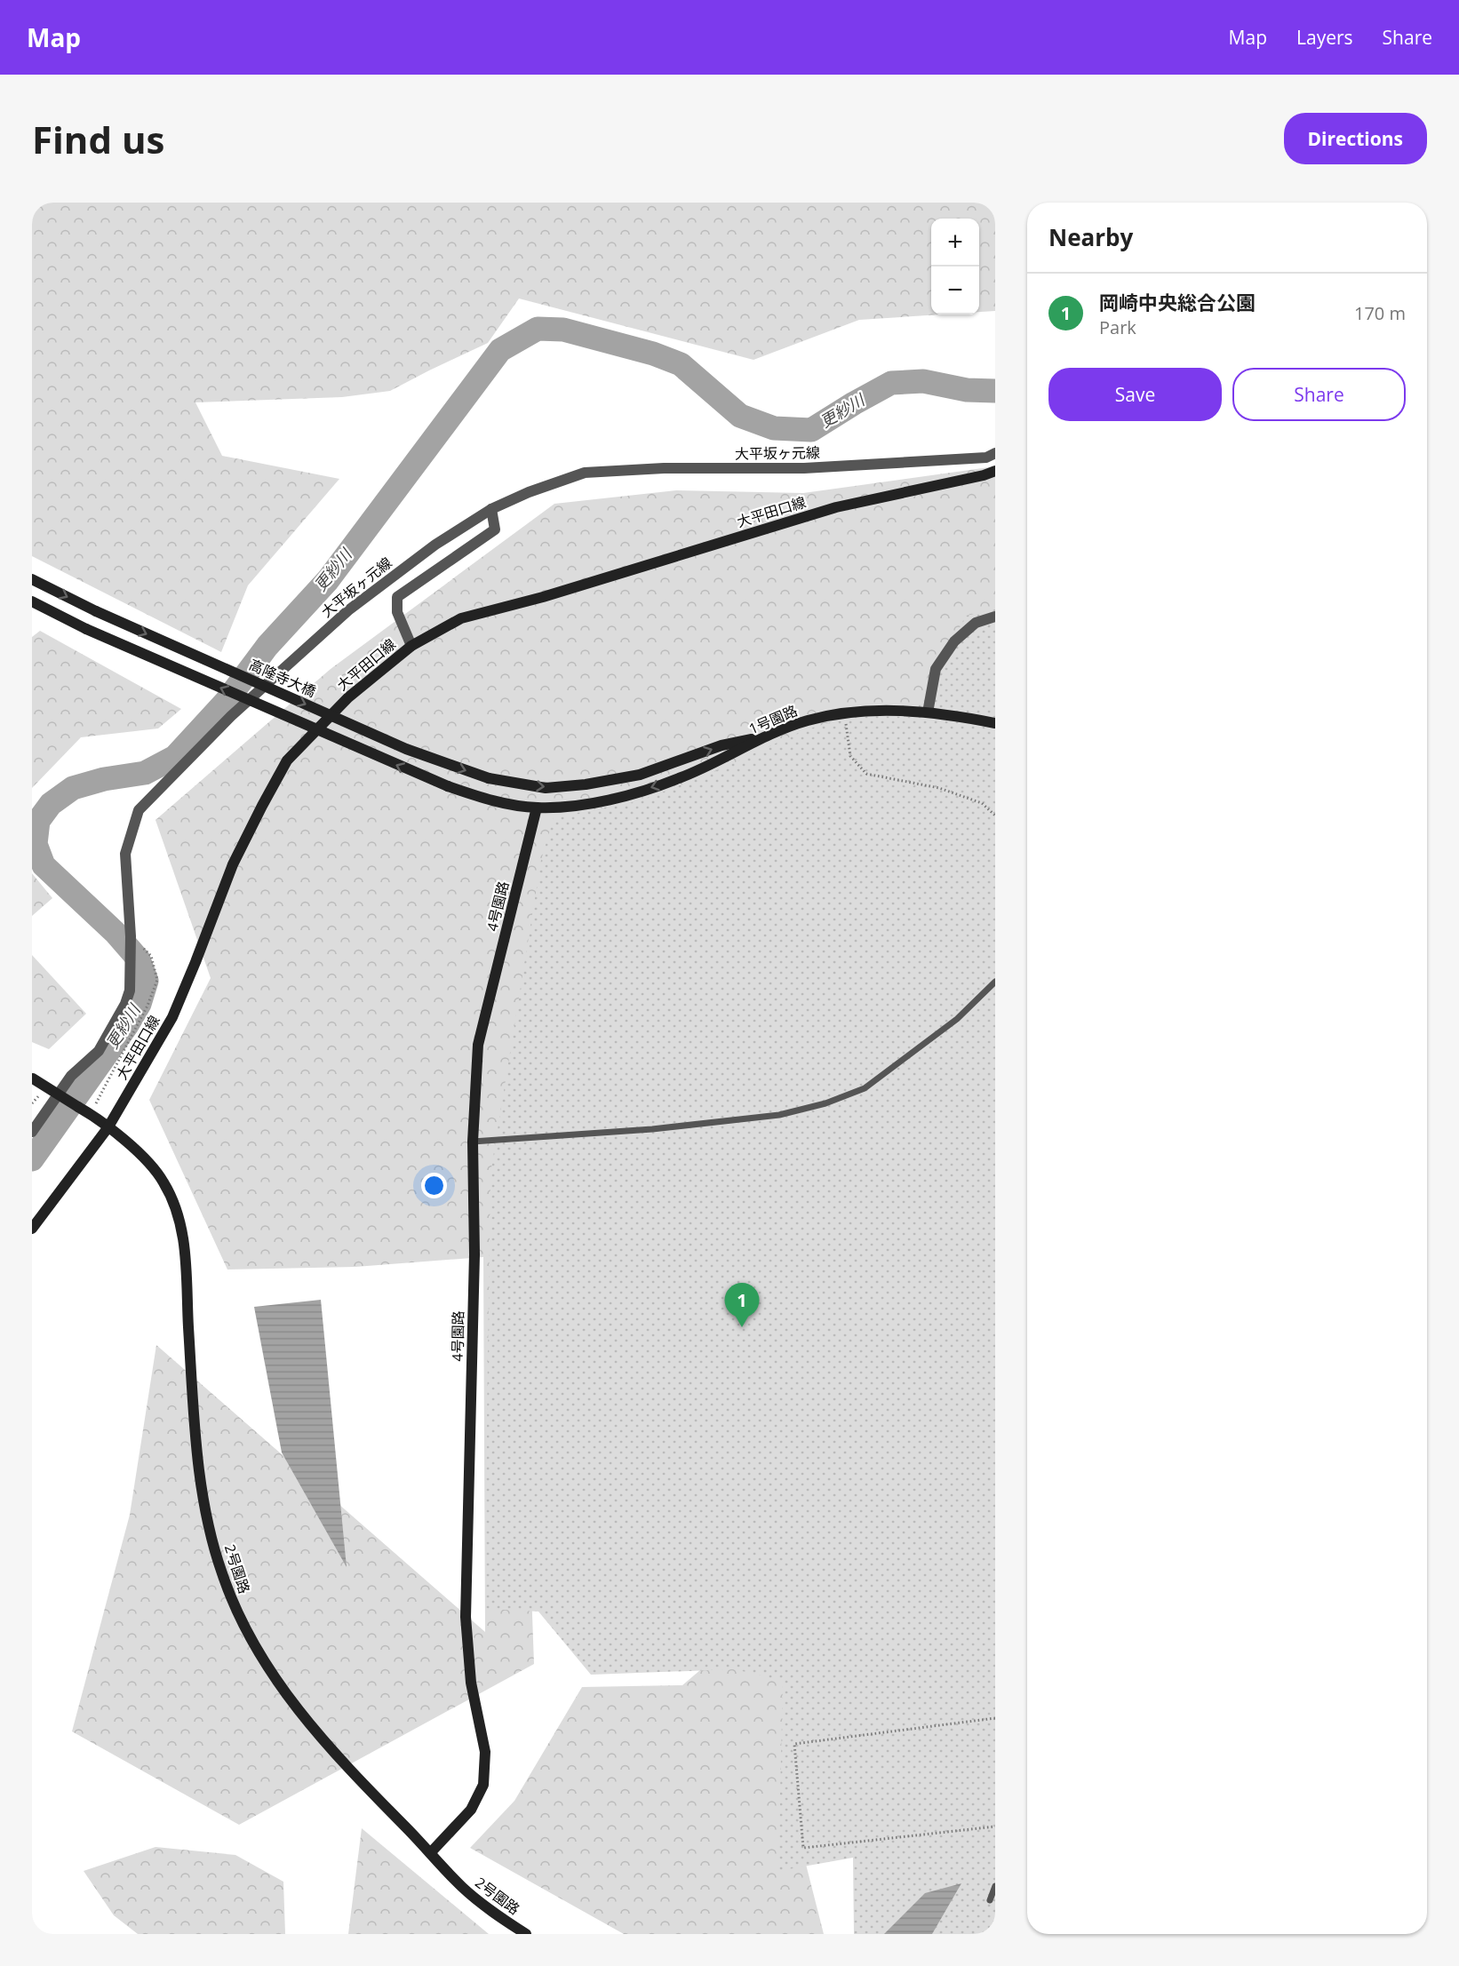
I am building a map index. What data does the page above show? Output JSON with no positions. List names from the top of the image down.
{
  "streets": {
    "street": [
      "大平坂ヶ元線",
      "大平田口線",
      "高隆寺大橋",
      "1号園路",
      "4号園路",
      "2号園路"
    ]
  },
  "crossings": [
    ["大平田口線", "2号園路"],
    ["高隆寺大橋", "1号園路"],
    ["1号園路", "4号園路"],
    ["4号園路", "2号園路"]
  ],
  "one_way": ["高隆寺大橋", "1号園路"],
  "water": ["更紗川"],
  "page": {
    "header": "Map",
    "nav": ["Map", "Layers", "Share"],
    "buttons": [
      "Directions",
      ["Save", "Share"]
    ],
    "title": "Find us",
    "heading": "Nearby",
    "map_buttons": ["+", "−"],
    "list": [
      {
        "mark": "1",
        "name": "岡崎中央総合公園",
        "note": "Park",
        "value": "170 m"
      }
    ],
    "pins": "1"
  }
}
